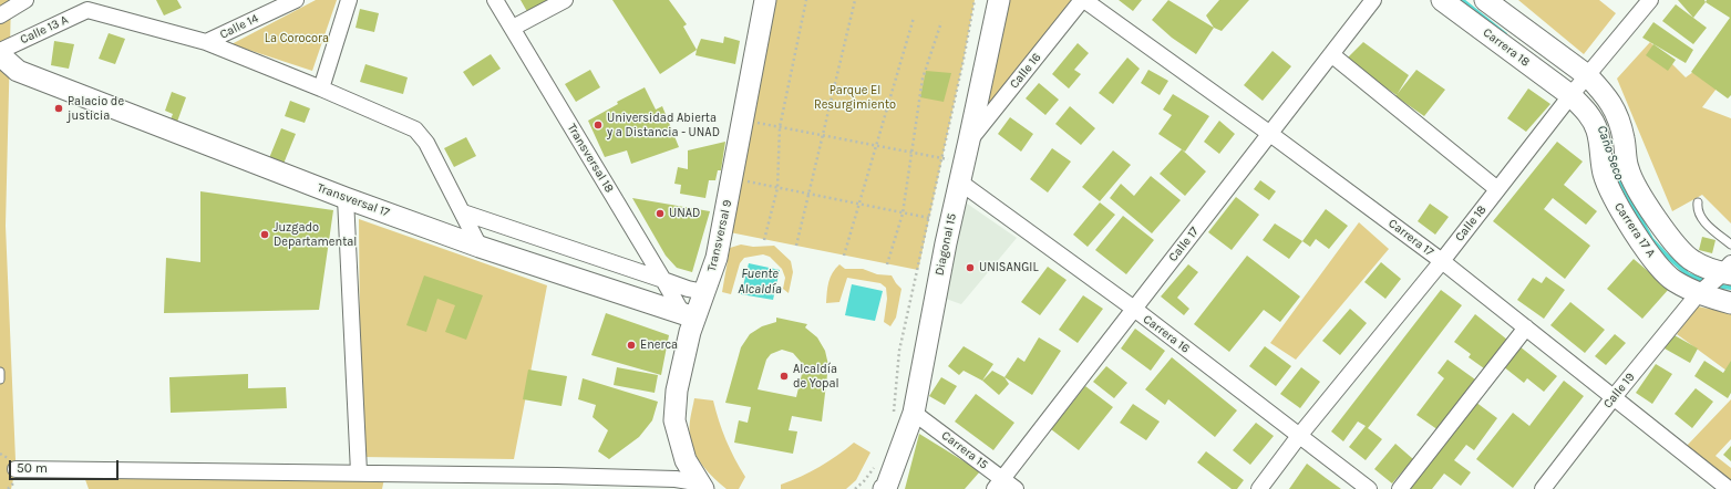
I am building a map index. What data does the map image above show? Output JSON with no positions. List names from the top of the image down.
{
  "streets": {
    "street": [
      "Calle 14",
      "Calle 13 A",
      "Carrera 18",
      "Calle 16",
      "Transversal 18",
      "Transversal 17",
      "Calle 18",
      "Carrera 17 A",
      "Transversal 9",
      "Carrera 17",
      "Diagonal 15",
      "Calle 17",
      "Carrera 16",
      "Calle 19",
      "Carrera 15"
    ]
  },
  "crossings": [
    ["Calle 14", "Calle 13 A"],
    ["Carrera 18", "Calle 18"],
    ["Carrera 18", "Carrera 17 A"],
    ["Calle 16", "Carrera 17"],
    ["Calle 16", "Diagonal 15"],
    ["Transversal 18", "Transversal 17"],
    ["Transversal 18", "Transversal 9"],
    ["Transversal 17", "Transversal 9"],
    ["Calle 18", "Carrera 17 A"],
    ["Calle 18", "Carrera 17"],
    ["Calle 18", "Carrera 16"],
    ["Carrera 17 A", "Calle 19"],
    ["Carrera 17", "Calle 17"],
    ["Carrera 17", "Calle 19"],
    ["Diagonal 15", "Carrera 16"],
    ["Diagonal 15", "Carrera 15"],
    ["Calle 17", "Carrera 16"],
    ["Calle 17", "Carrera 15"]
  ],
  "water": ["Caño Seco", "Fuente Alcaldía"],
  "parks": ["La Corocora", "Parque El Resurgimiento"],
  "places": [
    "Palacio de justicia",
    "Universidad Abierta y a Distancia - UNAD",
    "UNAD",
    "Juzgado Departamental",
    "UNISANGIL",
    "Enerca",
    "Alcaldía de Yopal"
  ],
  "scale_bar": "50 m"
}
